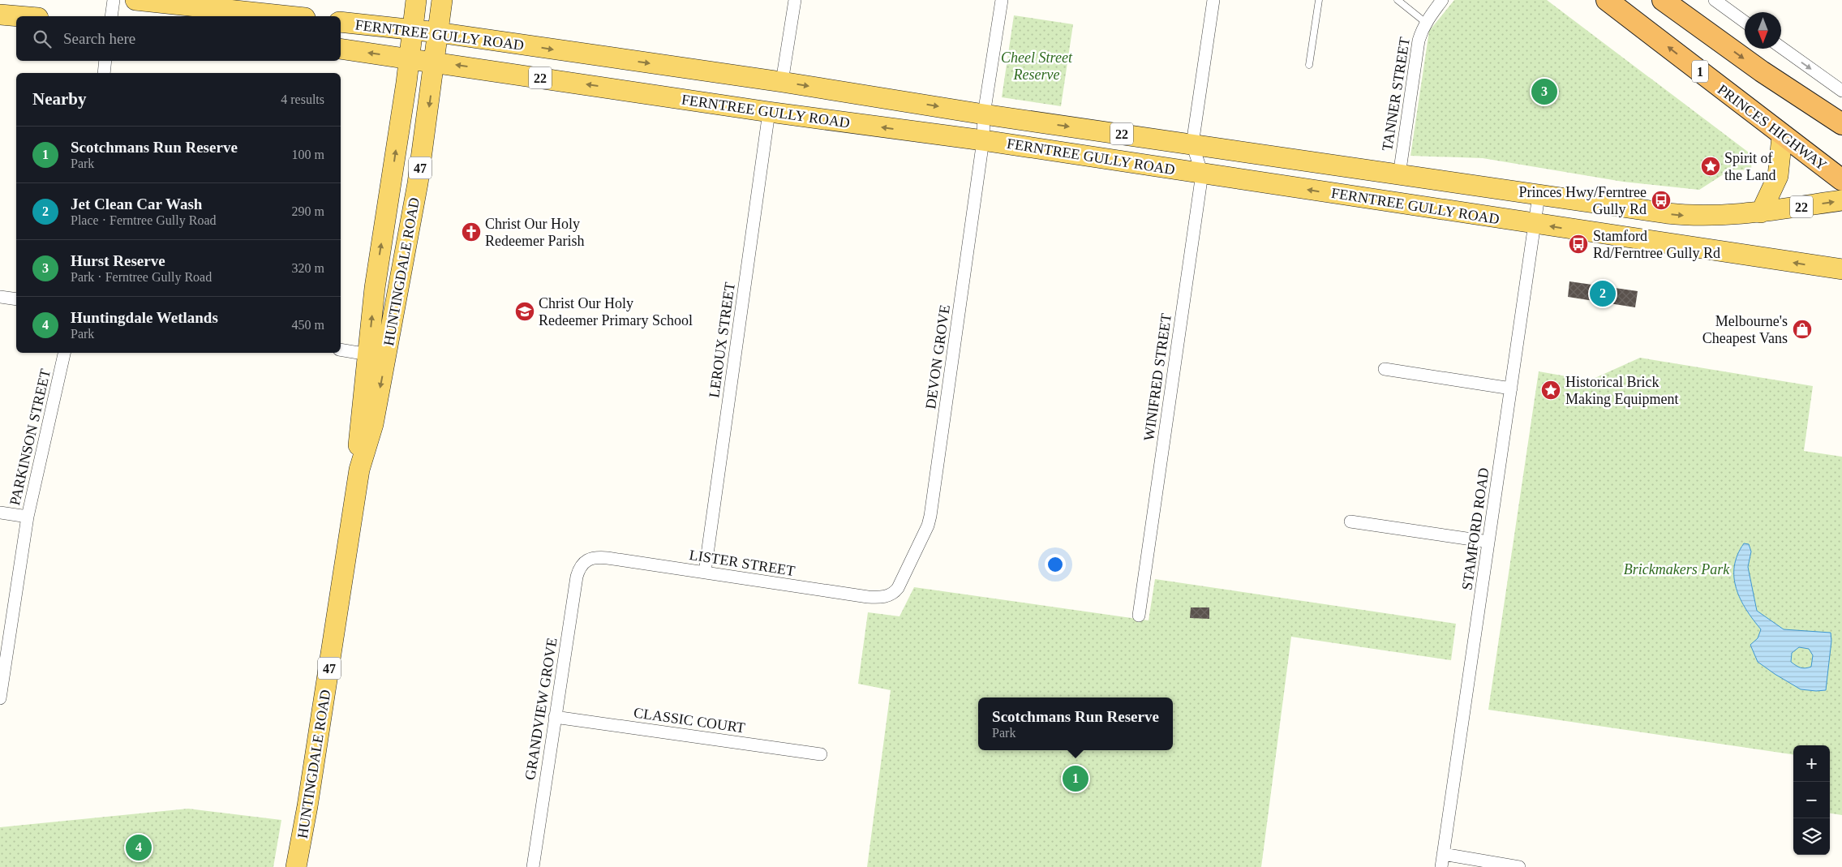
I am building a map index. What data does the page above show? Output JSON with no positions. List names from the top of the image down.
{
  "streets": {
    "highway": ["1", "PRINCES HIGHWAY"],
    "main road": [
      "FERNTREE GULLY ROAD",
      "22",
      "47",
      "HUNTINGDALE ROAD"
    ],
    "street": [
      "TANNER STREET",
      "LEROUX STREET",
      "DEVON GROVE",
      "WINIFRED STREET",
      "PARKINSON STREET",
      "STAMFORD ROAD",
      "LISTER STREET",
      "GRANDVIEW GROVE",
      "CLASSIC COURT"
    ]
  },
  "crossings": [
    ["FERNTREE GULLY ROAD", "TANNER STREET"],
    ["FERNTREE GULLY ROAD", "HUNTINGDALE ROAD"],
    ["FERNTREE GULLY ROAD", "LEROUX STREET"],
    ["FERNTREE GULLY ROAD", "DEVON GROVE"],
    ["FERNTREE GULLY ROAD", "WINIFRED STREET"],
    ["FERNTREE GULLY ROAD", "STAMFORD ROAD"],
    ["LEROUX STREET", "LISTER STREET"],
    ["DEVON GROVE", "LISTER STREET"],
    ["LISTER STREET", "GRANDVIEW GROVE"],
    ["GRANDVIEW GROVE", "CLASSIC COURT"]
  ],
  "parks": ["Cheel Street Reserve", "Brickmakers Park"],
  "places": {
    "place": ["Spirit of the Land", "Historical Brick Making Equipment"],
    "bus stop": ["Princes Hwy/Ferntree Gully Rd", "Stamford Rd/Ferntree Gully Rd"],
    "church": ["Christ Our Holy Redeemer Parish"],
    "school or university": ["Christ Our Holy Redeemer Primary School"],
    "shop": ["Melbourne's Cheapest Vans"]
  },
  "north": "bottom",
  "page": {
    "search": "Search here",
    "heading": ["Nearby", "4 results"],
    "pins": [
      "3",
      "2",
      "1",
      "4"
    ],
    "list": [
      {
        "mark": "1",
        "name": "Scotchmans Run Reserve",
        "note": "Park",
        "value": "100 m"
      },
      {
        "mark": "2",
        "name": "Jet Clean Car Wash",
        "note": "Place · Ferntree Gully Road",
        "value": "290 m"
      },
      {
        "mark": "3",
        "name": "Hurst Reserve",
        "note": "Park · Ferntree Gully Road",
        "value": "320 m"
      },
      {
        "mark": "4",
        "name": "Huntingdale Wetlands",
        "note": "Park",
        "value": "450 m"
      }
    ],
    "popup": ["Scotchmans Run Reserve", "Park"],
    "map_buttons": ["+", "−"]
  }
}
